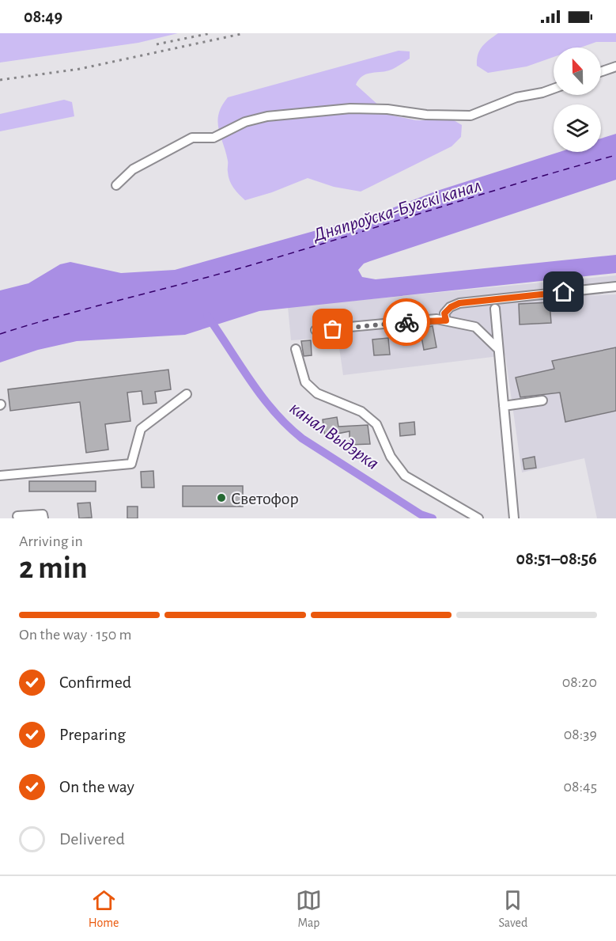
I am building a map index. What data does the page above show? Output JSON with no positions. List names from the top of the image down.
{
  "water": ["Дняпроўска-Бугскі канал", "канал Выдэрка"],
  "places": ["Светофор"],
  "north": "top",
  "page": {
    "status": "08:49",
    "heading": ["2 min", "Arriving in", "08:51–08:56"],
    "bar": "On the way · 150 m",
    "list": [
      ["Confirmed", "08:20"],
      ["Preparing", "08:39"],
      ["On the way", "08:45"],
      "Delivered"
    ],
    "tabs": ["Home", "Map", "Saved"]
  }
}
